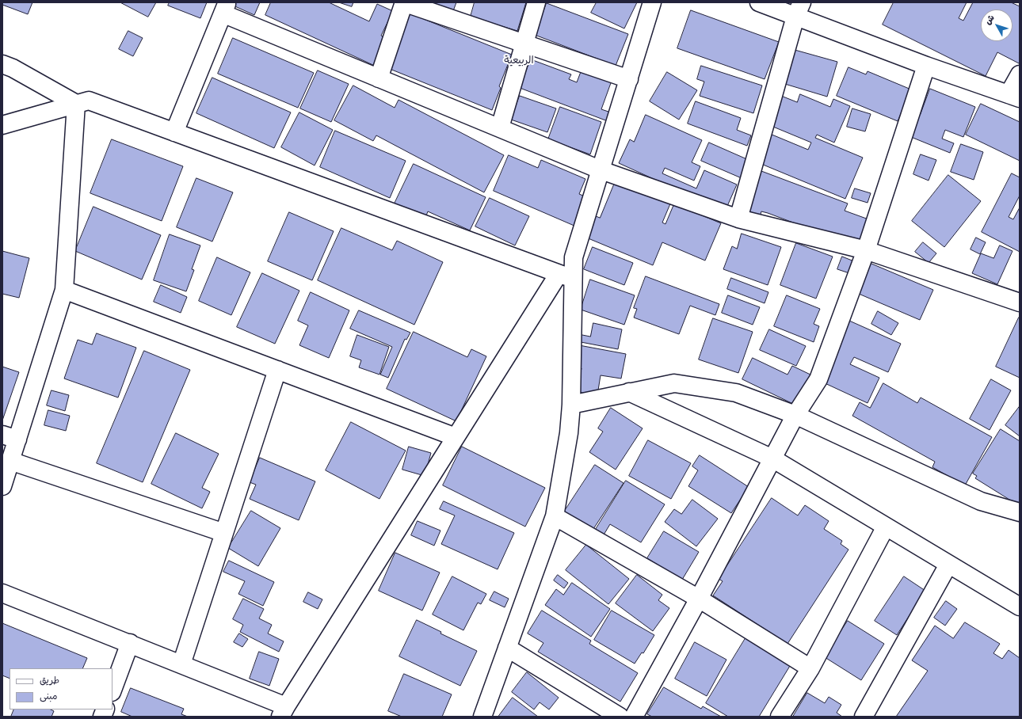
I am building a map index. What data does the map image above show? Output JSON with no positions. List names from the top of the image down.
{
  "districts": ["الربيعية"],
  "legend": ["طريق", "مبنى"],
  "north": "top left"
}
